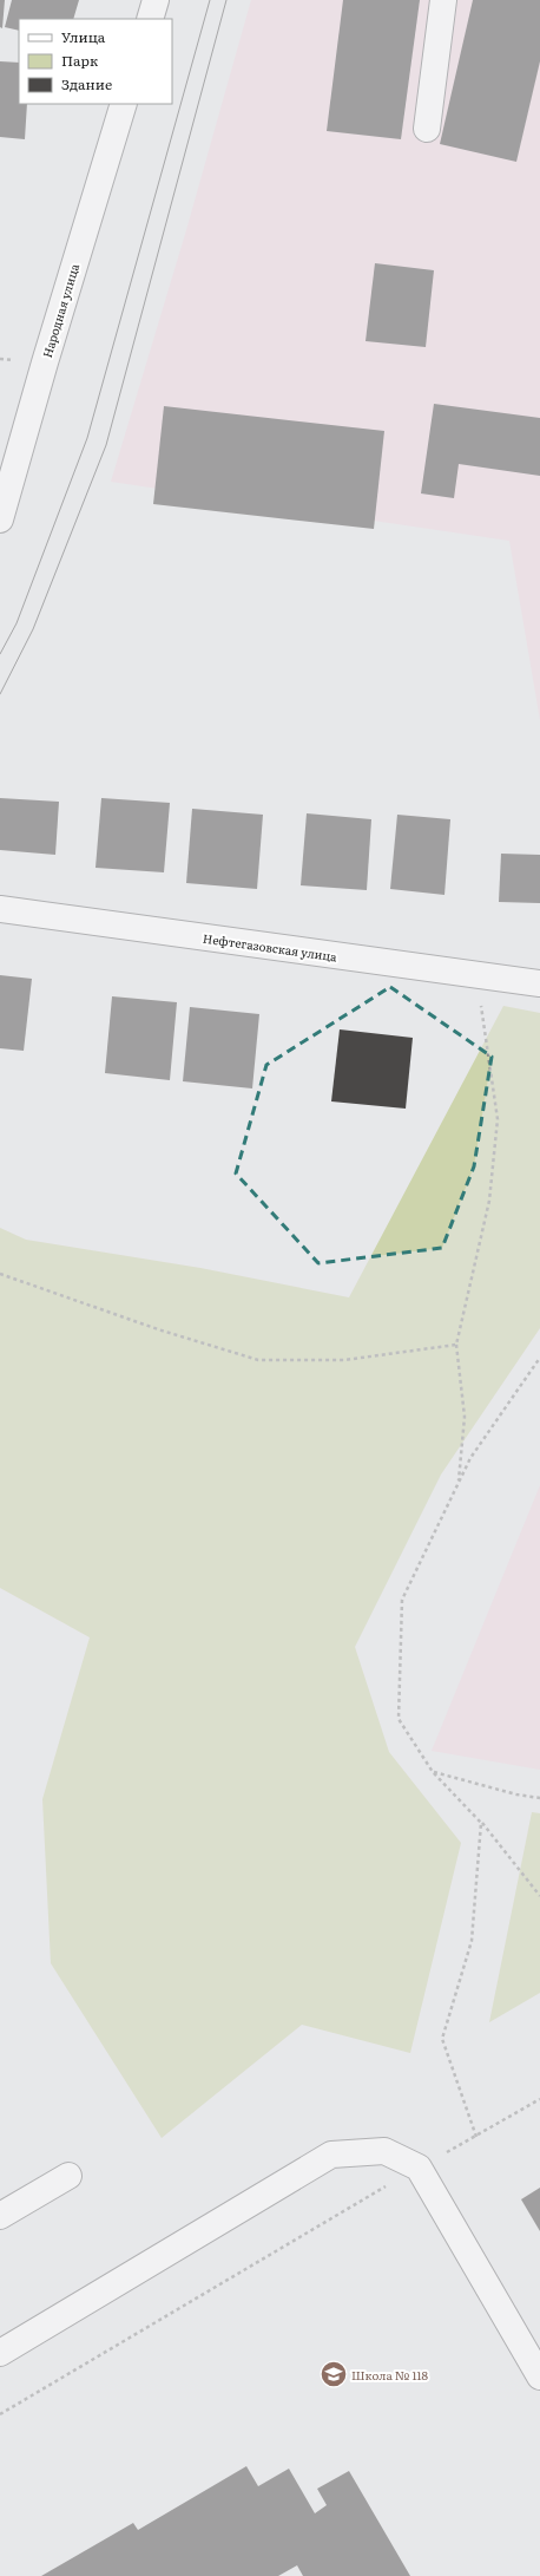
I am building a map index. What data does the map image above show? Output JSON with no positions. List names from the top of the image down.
{
  "streets": {
    "street": ["Народная улица", "Нефтегазовская улица"]
  },
  "places": {
    "school or university": ["Школа № 118"]
  },
  "legend": ["Улица", "Парк", "Здание"]
}
